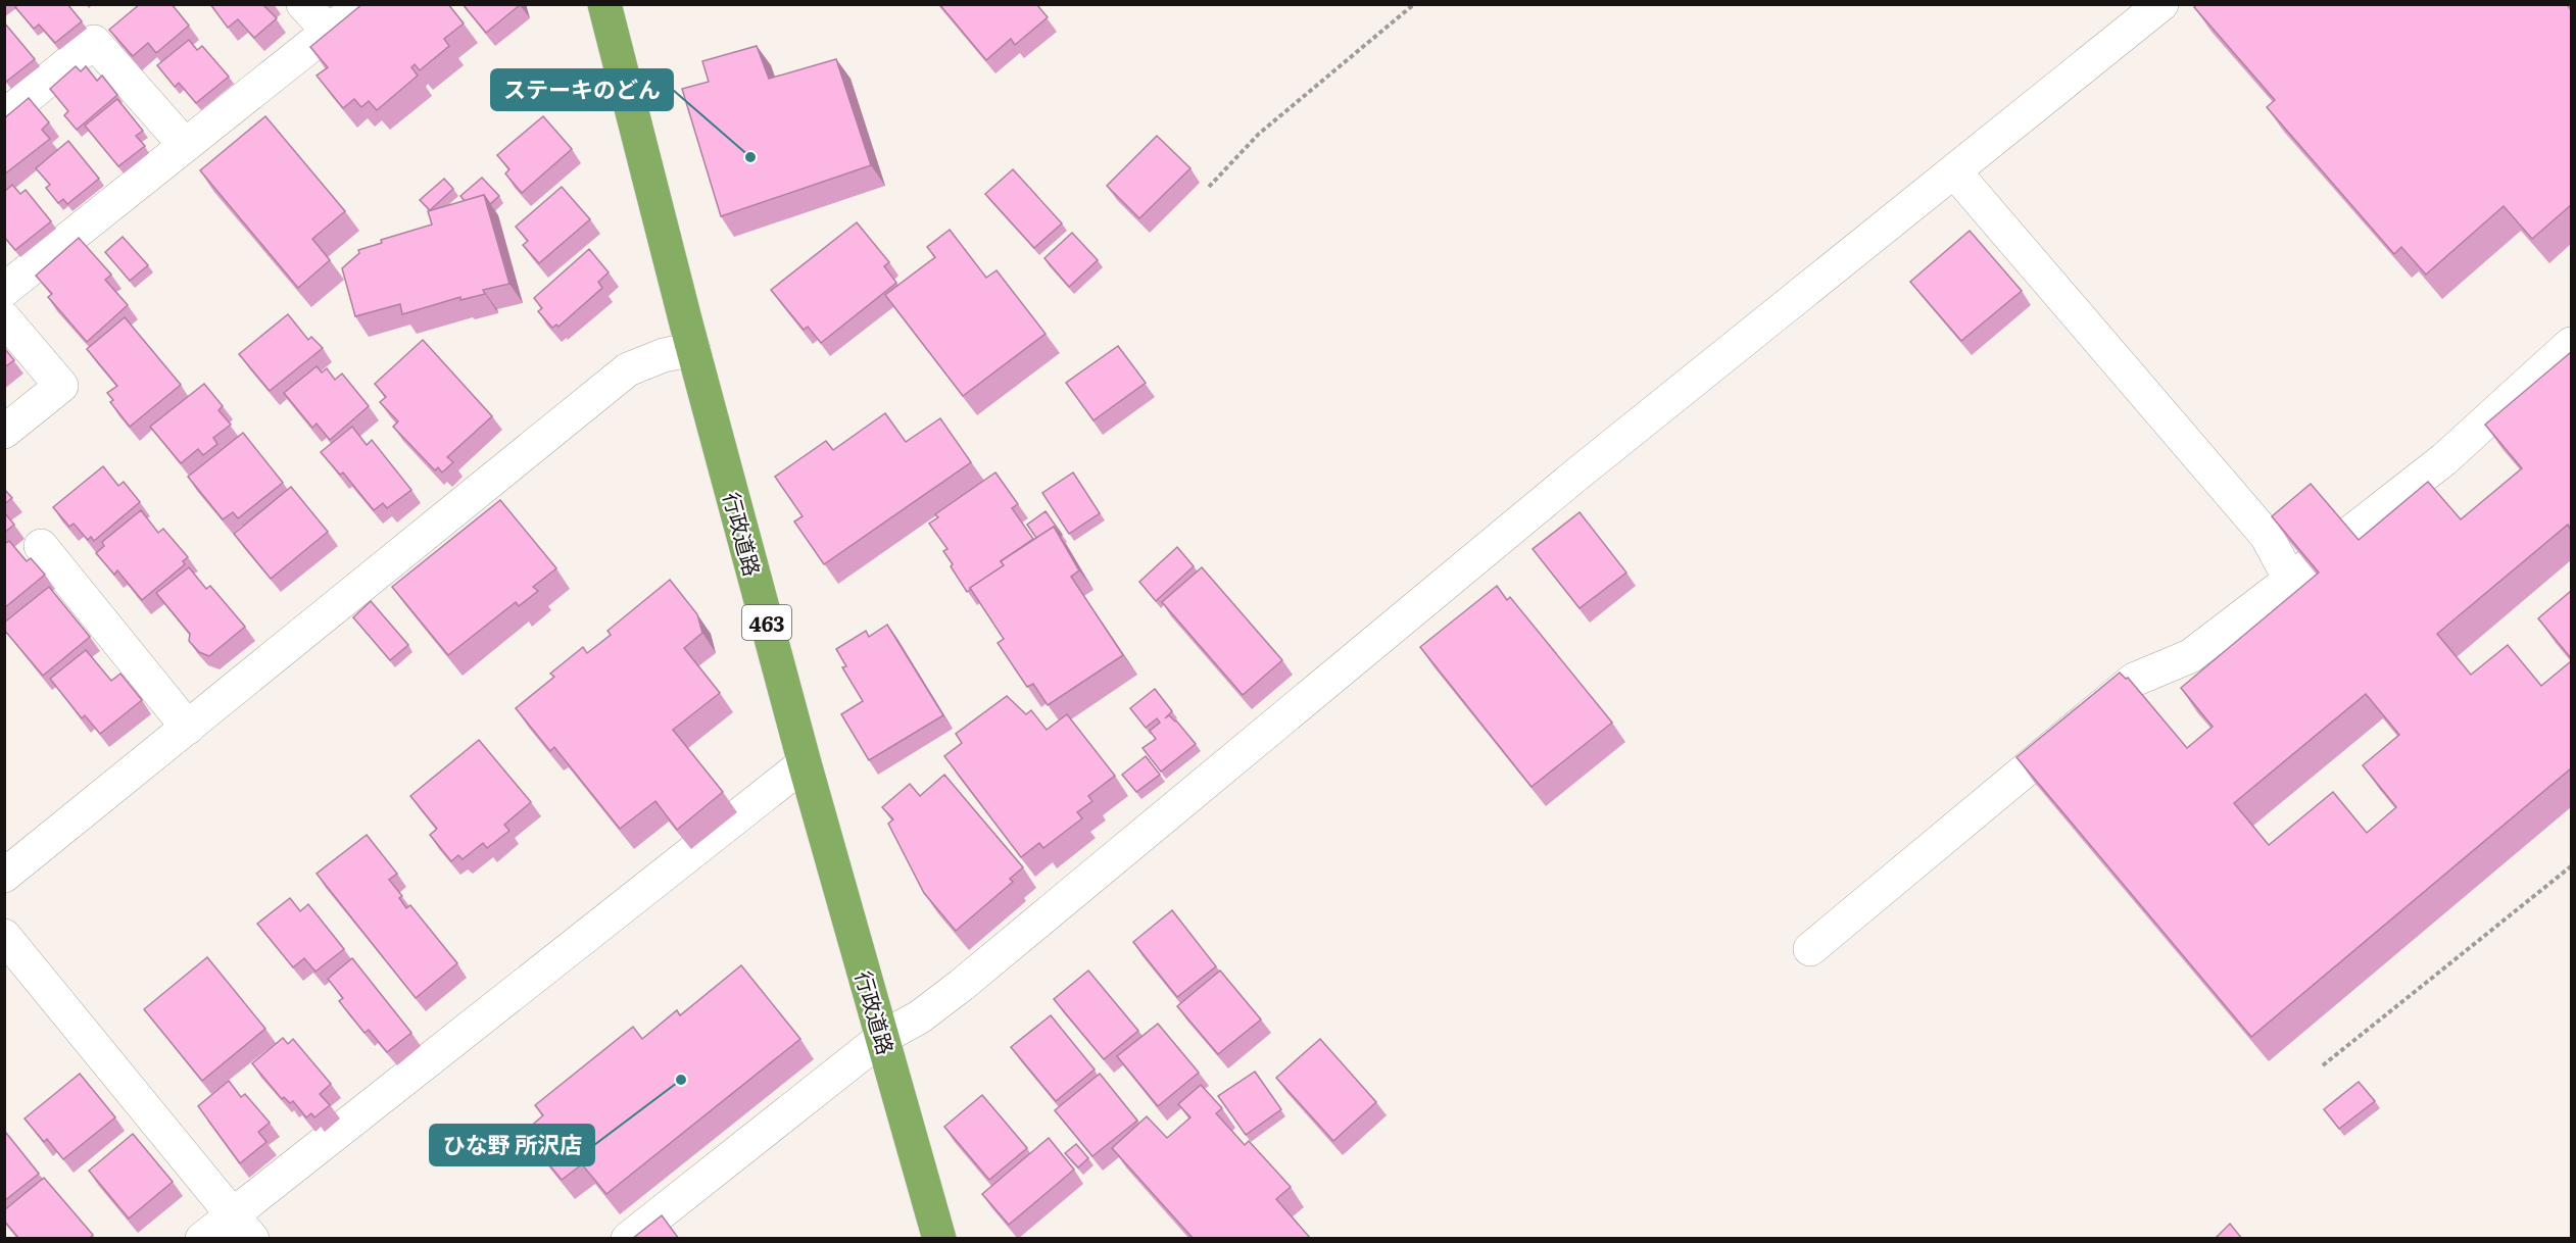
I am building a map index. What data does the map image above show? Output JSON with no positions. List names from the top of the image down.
{
  "streets": {
    "highway": ["行政道路", "463"]
  },
  "places": ["ステーキのどん", "ひな野 所沢店"]
}
